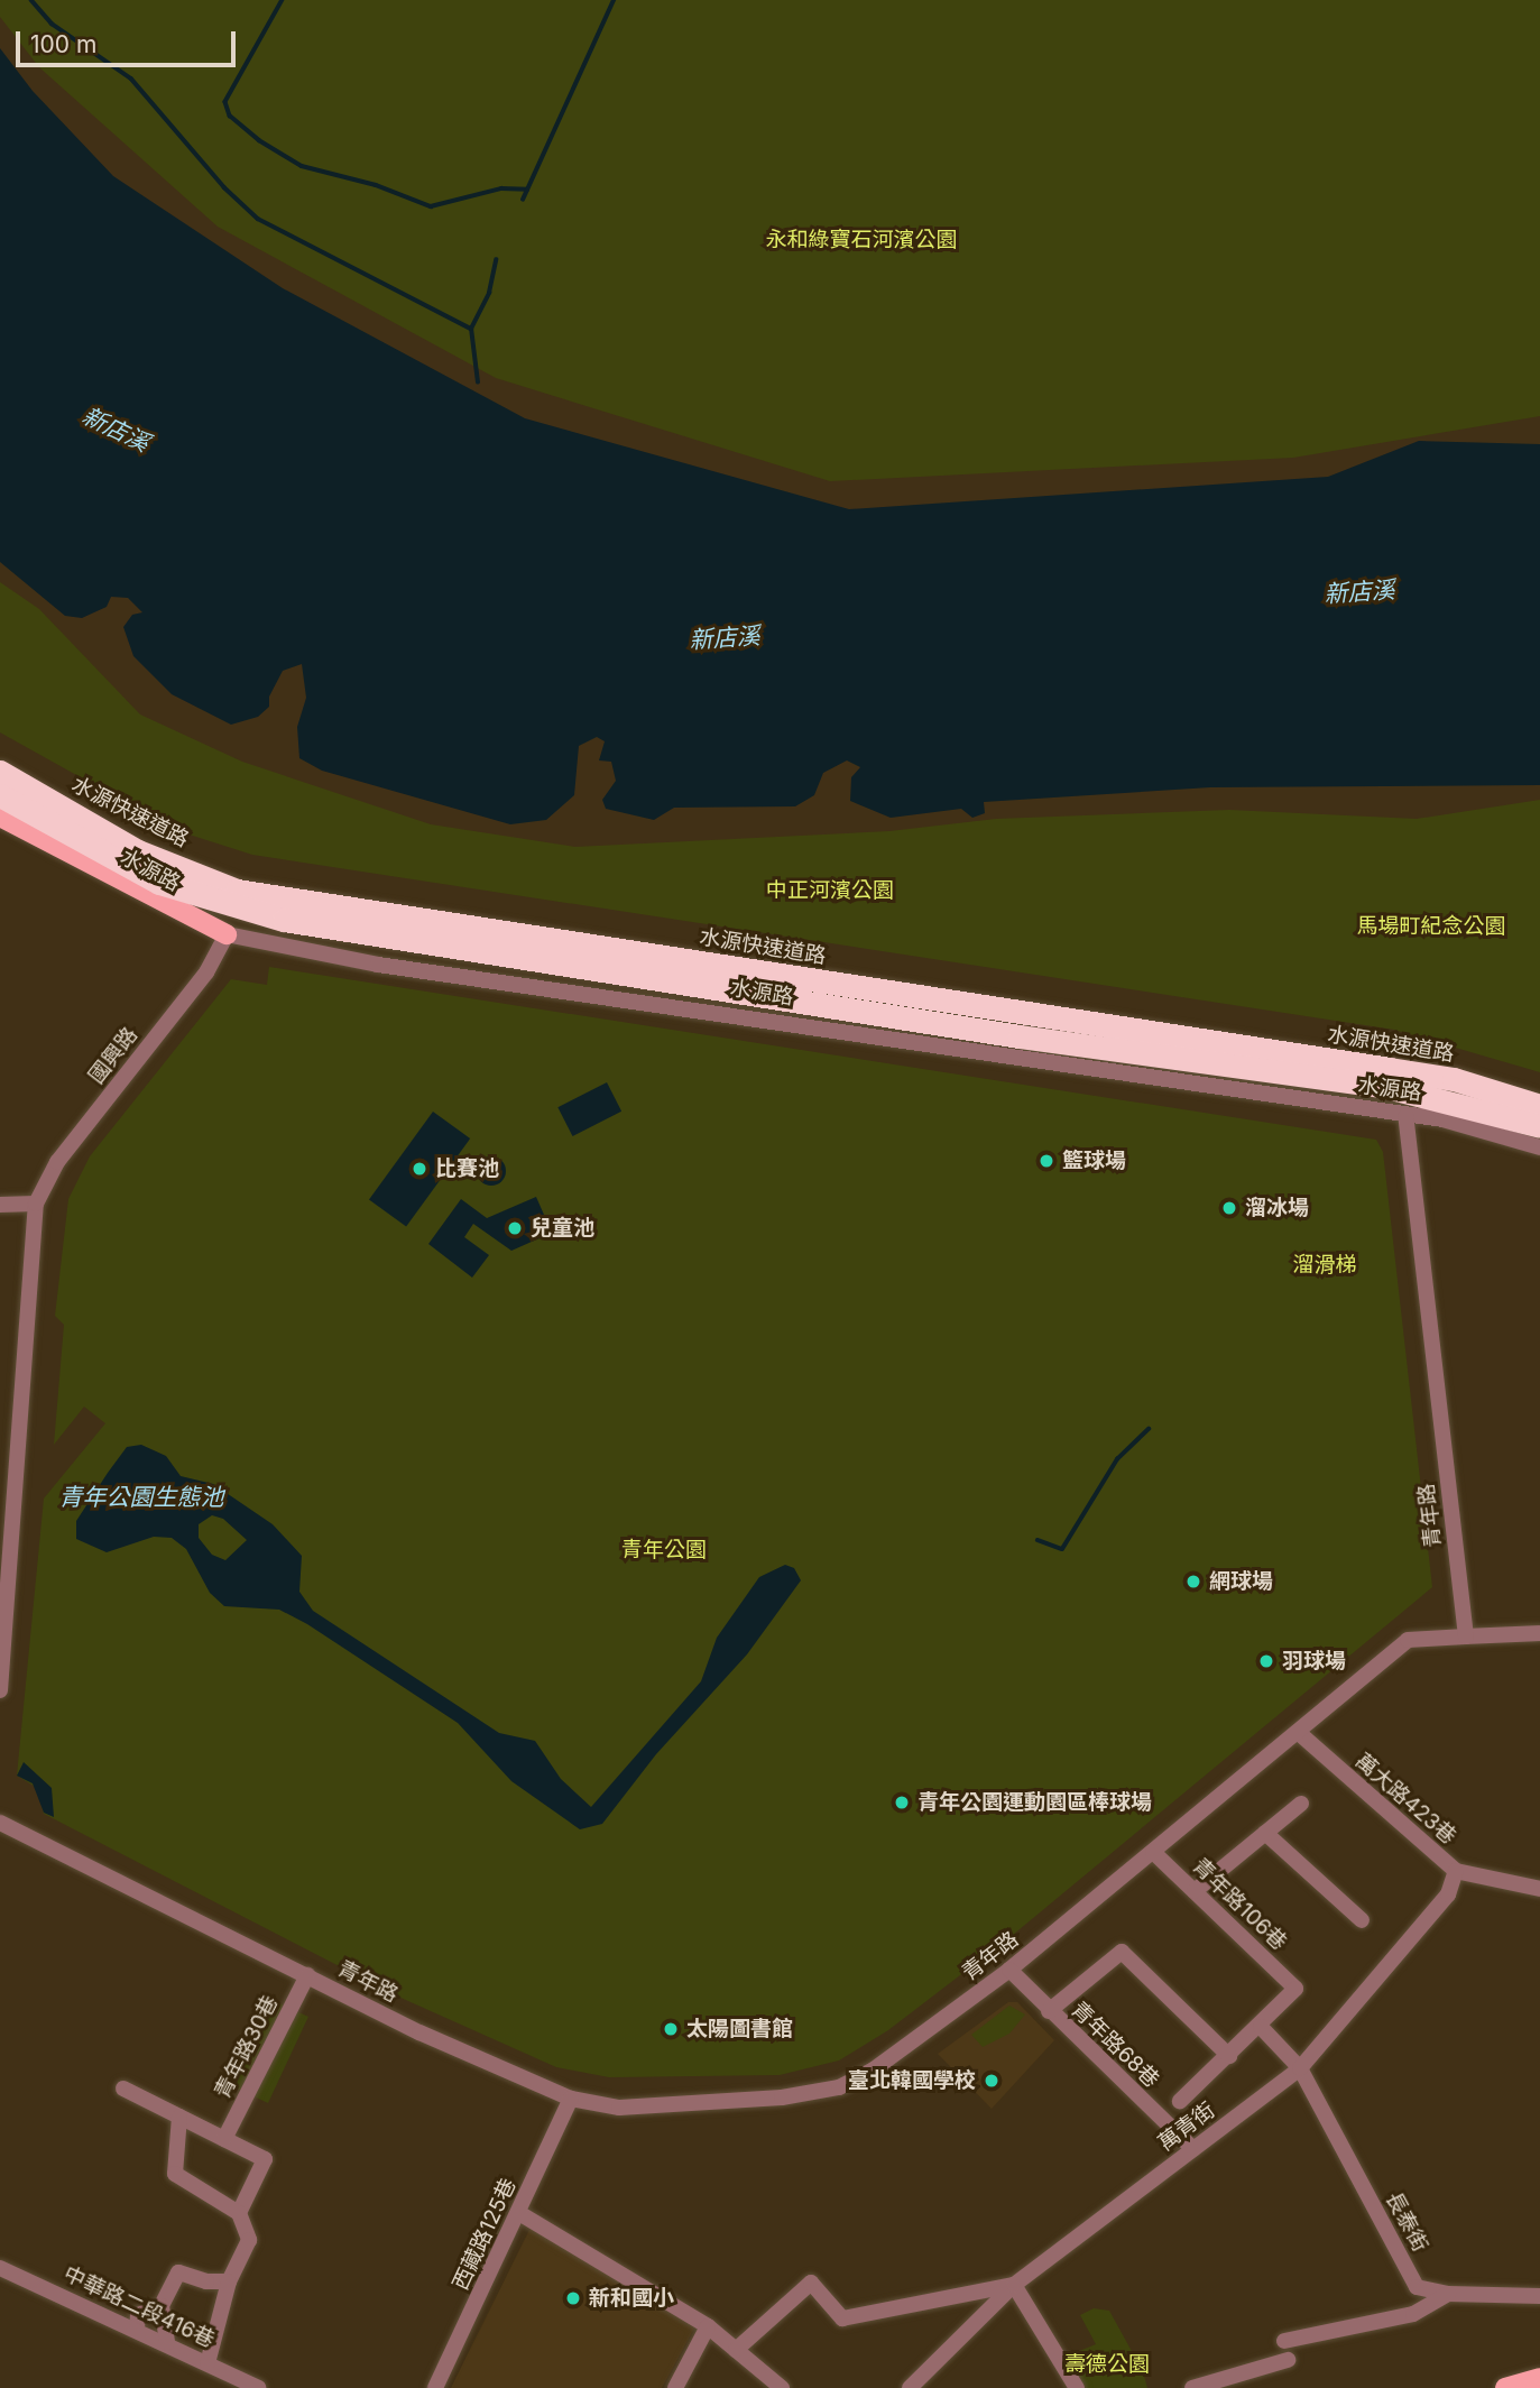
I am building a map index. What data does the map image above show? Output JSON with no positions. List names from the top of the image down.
{
  "streets": {
    "highway": ["水源快速道路"],
    "main road": ["水源路"],
    "street": [
      "國興路",
      "青年路",
      "萬大路423巷",
      "青年路106巷",
      "青年路68巷",
      "青年路30巷",
      "萬青街",
      "長泰街",
      "西藏路125巷",
      "中華路二段416巷"
    ]
  },
  "crossings": [
    ["水源路", "國興路"],
    ["水源路", "青年路"],
    ["青年路", "萬大路423巷"],
    ["青年路", "青年路106巷"],
    ["青年路", "青年路68巷"],
    ["青年路", "青年路30巷"],
    ["青年路", "西藏路125巷"],
    ["萬大路423巷", "萬青街"],
    ["青年路106巷", "長泰街"],
    ["青年路68巷", "萬青街"],
    ["萬青街", "長泰街"]
  ],
  "water": ["新店溪", "青年公園生態池"],
  "parks": [
    "永和綠寶石河濱公園",
    "中正河濱公園",
    "馬場町紀念公園",
    "溜滑梯",
    "青年公園",
    "壽德公園"
  ],
  "places": [
    "籃球場",
    "比賽池",
    "溜冰場",
    "兒童池",
    "網球場",
    "羽球場",
    "青年公園運動園區棒球場",
    "太陽圖書館",
    "臺北韓國學校",
    "新和國小"
  ],
  "scale_bar": "100 m"
}
